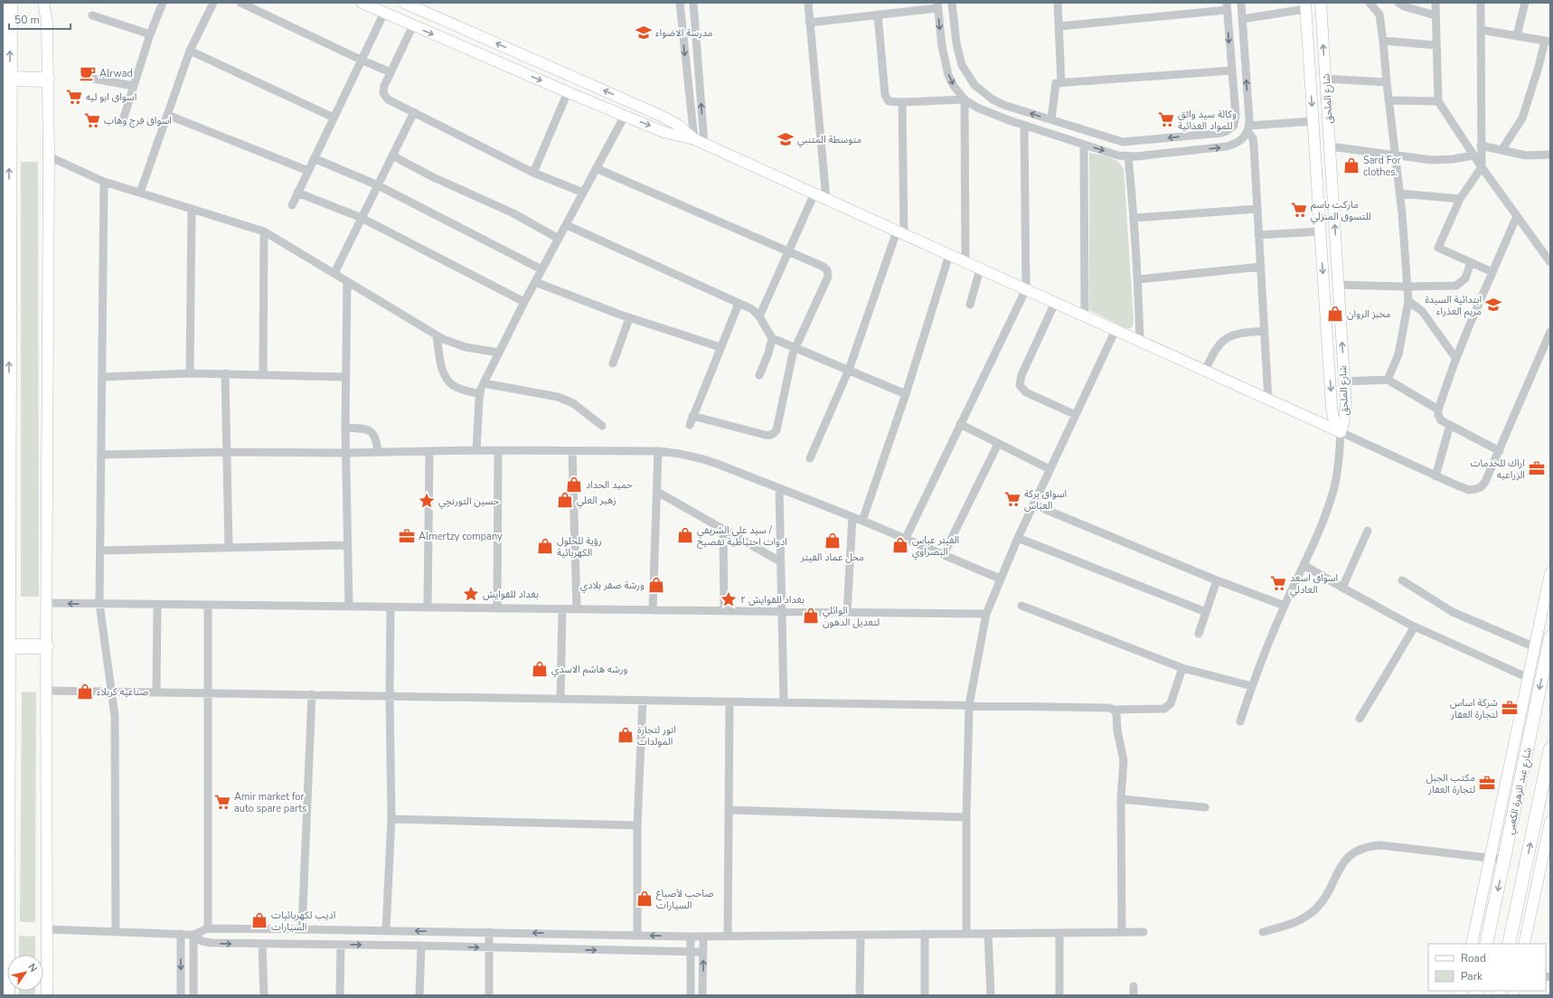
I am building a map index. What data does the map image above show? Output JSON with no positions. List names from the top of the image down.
{
  "streets": {
    "main road": ["شارع عبد الزهرة الكعبي"],
    "street": ["شارع الملحق"]
  },
  "places": {
    "school or university": ["مدرسة الاضواء", "متوسطة المتنبي", "ابتدائية السيدة مريم العذراء"],
    "cafe": ["Alrwad"],
    "supermarket": [
      "اسواق ابو ليه",
      "وكالة سيد واثق للمواد الغذائية",
      "اسواق فرج وهاب",
      "ماركت باسم للتسوق المنزلي",
      "اسواق بركة العباس",
      "اسواق اسعد العادلي",
      "Amir market for auto spare parts"
    ],
    "shop": [
      "Sard For clothes.",
      "مخبز الروان",
      "حميد الحداد",
      "زهير العلي",
      "سيد علي الشريفي / ادوات احتياطية تفصيخ",
      "محل عماد الفيتر",
      "الفيتر عباس البصراوي",
      "رؤية للحلول الكهربائية",
      "ورشة صقر بلادي",
      "الوائلي لتعديل الدهون",
      "ورشه هاشم الاسدي",
      "صناعيه كربلاء",
      "انور لتجارة المولدات",
      "صاحب لأصباغ السيارات",
      "اديب لكهربائيات السيارات"
    ],
    "office": [
      "اراك للخدمات الزراعيه",
      "Almertzy company",
      "شركة اساس لتجارة العقار",
      "مكتب الجبل لتجارة العقار"
    ],
    "place": ["حسين التورنچي", "بغداد للقوايش", "بغداد للقوايش ٢"]
  },
  "legend": ["Road", "Park"],
  "scale_bar": "50 m",
  "north": "top right"
}
